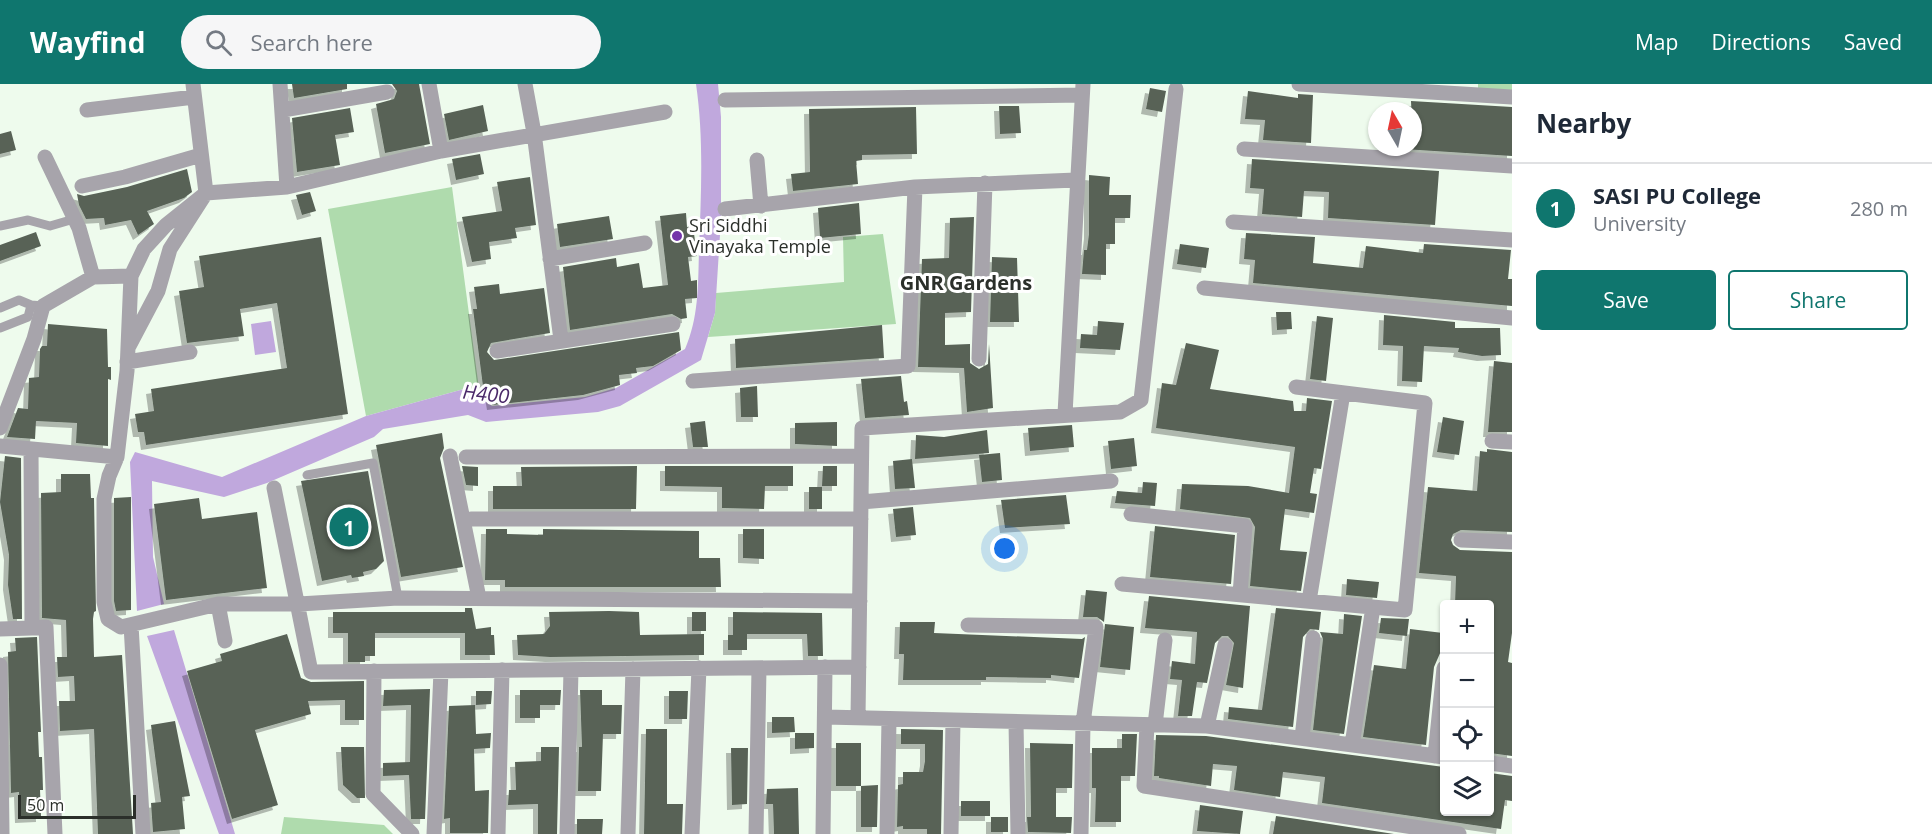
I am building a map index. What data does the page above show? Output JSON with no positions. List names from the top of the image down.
{
  "districts": ["GNR Gardens"],
  "water": ["H400"],
  "places": ["Sri Siddhi Vinayaka Temple"],
  "scale_bar": "50 m",
  "north": "top",
  "page": {
    "header": "Wayfind",
    "search": "Search here",
    "nav": ["Map", "Directions", "Saved"],
    "heading": "Nearby",
    "list": [
      {
        "mark": "1",
        "name": "SASI PU College",
        "note": "University",
        "value": "280 m"
      }
    ],
    "buttons": ["Save", "Share"],
    "pins": "1",
    "map_buttons": ["+", "−"],
    "scale": "50 m"
  }
}
